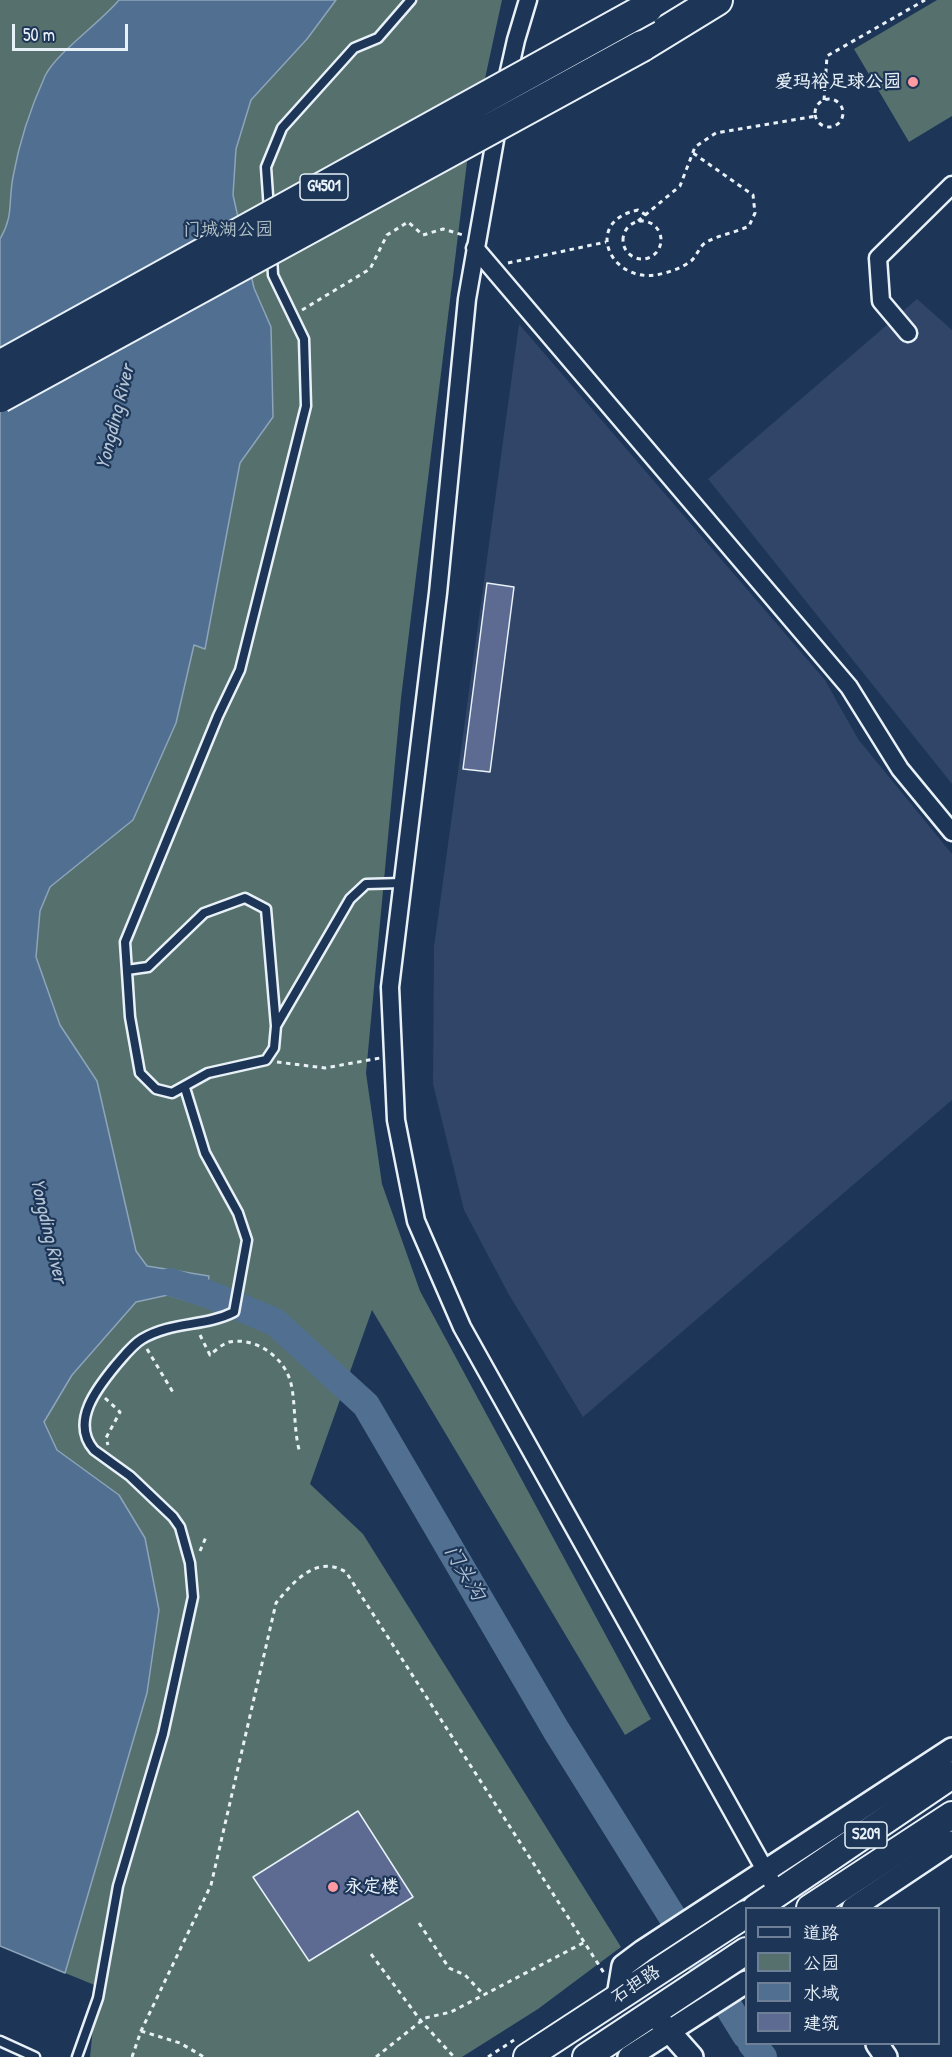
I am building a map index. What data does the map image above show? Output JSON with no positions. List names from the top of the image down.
{
  "streets": {
    "highway": ["G4501"],
    "main road": ["S209", "石担路"]
  },
  "water": ["Yongding River", "门头沟"],
  "parks": ["门城湖公园"],
  "places": ["爱玛裕足球公园", "永定楼"],
  "legend": [
    "道路",
    "公园",
    "水域",
    "建筑"
  ],
  "scale_bar": "50 m"
}
